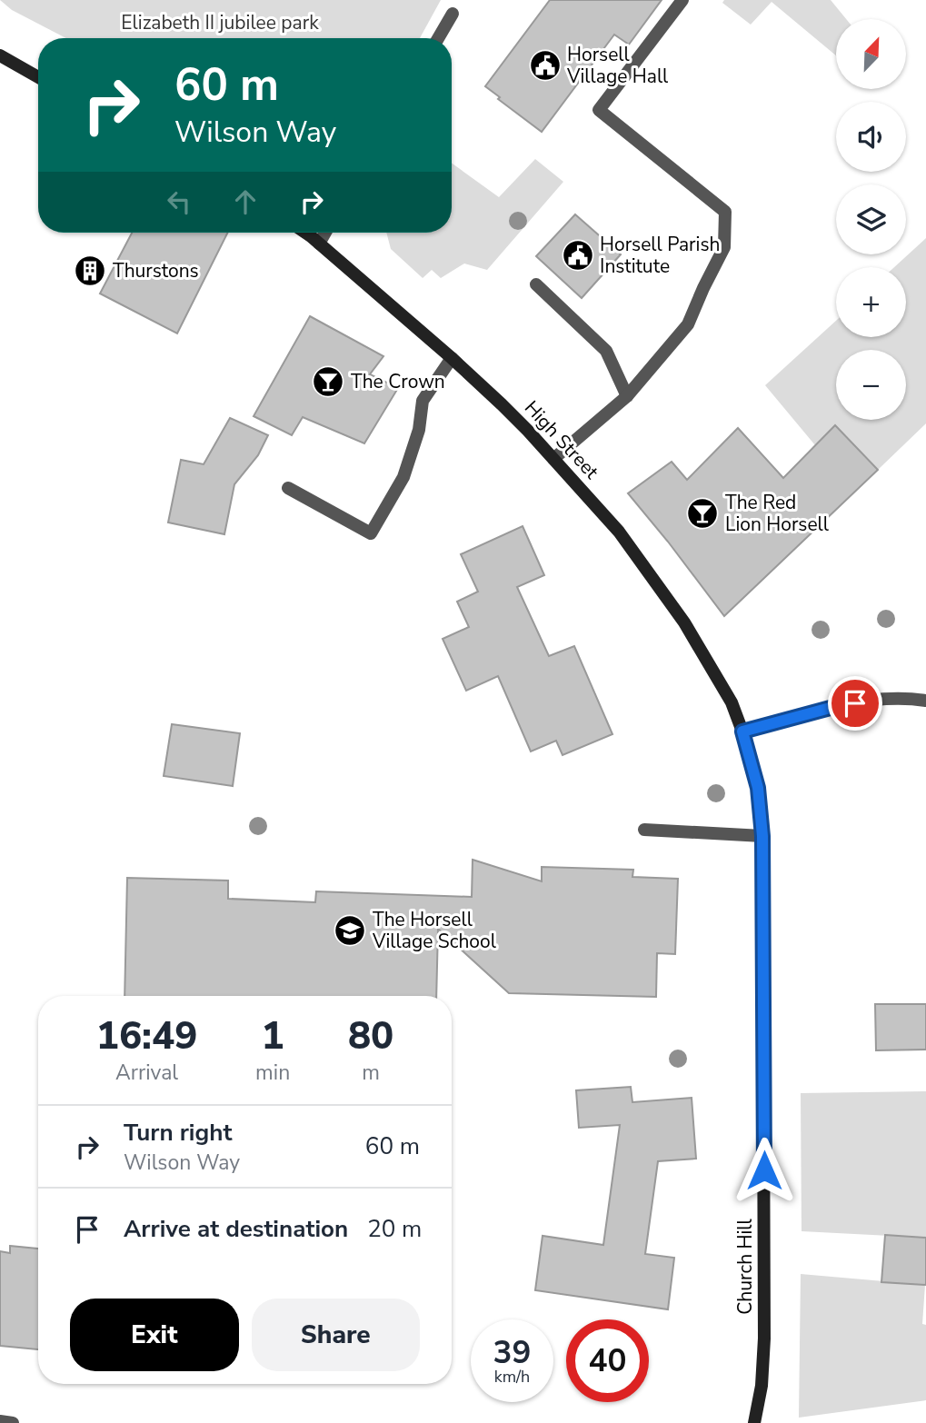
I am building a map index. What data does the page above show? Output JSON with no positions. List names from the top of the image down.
{
  "streets": {
    "street": ["High Street", "Church Hill"]
  },
  "crossings": [
    ["High Street", "Church Hill"]
  ],
  "parks": ["Elizabeth II jubilee park"],
  "places": {
    "public building": ["Horsell Village Hall", "Horsell Parish Institute"],
    "building": ["Thurstons"],
    "bar": ["The Crown", "The Red Lion Horsell"],
    "school or university": ["The Horsell Village School"]
  },
  "north": "top right",
  "page": {
    "map_buttons": ["+", "−"],
    "turn": ["60 m", "Wilson Way"],
    "eta": [
      "16:49",
      "Arrival",
      "1",
      "min",
      "80",
      "m"
    ],
    "list": [
      {
        "name": "Turn right",
        "note": "Wilson Way",
        "value": "60 m"
      },
      {
        "name": "Arrive at destination",
        "value": "20 m"
      }
    ],
    "buttons": ["Exit", "Share"],
    "speed": "39 km/h",
    "limit": "40"
  }
}
